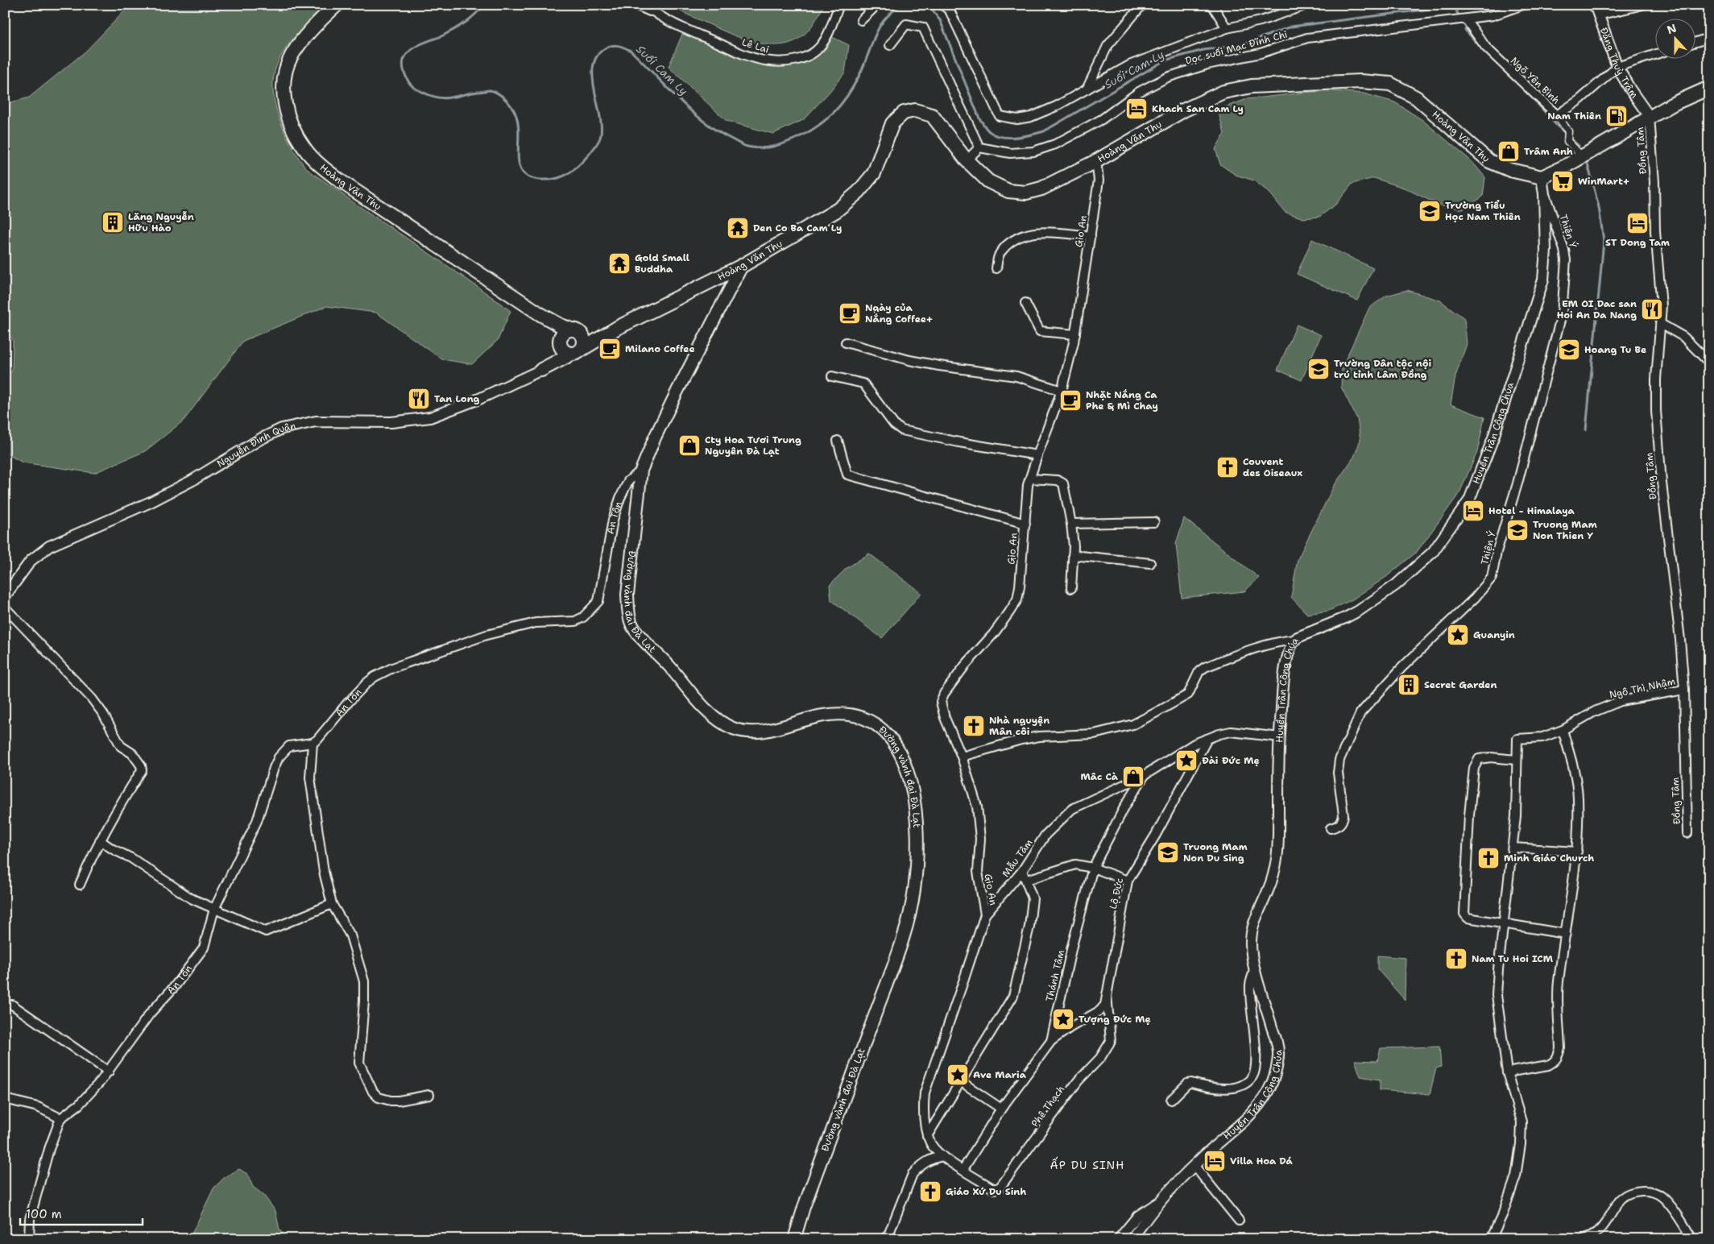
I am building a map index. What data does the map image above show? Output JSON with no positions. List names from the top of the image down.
{
  "streets": {
    "main road": ["Hoàng Văn Thụ", "An Tôn", "Đường vành đai Đà Lạt"],
    "street": [
      "Lê Lai",
      "Dọc suối Mạc Đĩnh Chi",
      "Đặng Thuỳ Trâm",
      "Ngõ Yên Bình",
      "Đồng Tâm",
      "Gio An",
      "Thiện Ý",
      "Huyền Trân Công Chúa",
      "Nguyễn Đình Quân",
      "Ngô Thì Nhậm",
      "Mẫu Tâm",
      "Lộ Đức",
      "Thánh Tâm",
      "Phê Thạch"
    ]
  },
  "crossings": [
    ["Dọc suối Mạc Đĩnh Chi", "Ngõ Yên Bình"],
    ["Đặng Thuỳ Trâm", "Ngõ Yên Bình"],
    ["Đặng Thuỳ Trâm", "Đồng Tâm"],
    ["Hoàng Văn Thụ", "Gio An"],
    ["Hoàng Văn Thụ", "Huyền Trân Công Chúa"],
    ["Hoàng Văn Thụ", "Nguyễn Đình Quân"],
    ["Hoàng Văn Thụ", "An Tôn"],
    ["Đồng Tâm", "Ngô Thì Nhậm"],
    ["Gio An", "Mẫu Tâm"],
    ["Thiện Ý", "Huyền Trân Công Chúa"],
    ["Huyền Trân Công Chúa", "Mẫu Tâm"],
    ["An Tôn", "Đường vành đai Đà Lạt"],
    ["Mẫu Tâm", "Lộ Đức"],
    ["Mẫu Tâm", "Thánh Tâm"],
    ["Mẫu Tâm", "Phê Thạch"],
    ["Lộ Đức", "Thánh Tâm"],
    ["Lộ Đức", "Phê Thạch"],
    ["Thánh Tâm", "Phê Thạch"]
  ],
  "districts": ["ẤP DU SINH"],
  "water": ["Suối Cam Ly"],
  "places": {
    "hotel": [
      "Khach San Cam Ly",
      "ST Dong Tam",
      "Hotel - Himalaya",
      "Villa Hoa Dá"
    ],
    "fuel station": ["Nam Thiên"],
    "shop": ["Trâm Anh", "Cty Hoa Tươi Trung Nguyên Đà Lạt", "Mâc Cà"],
    "supermarket": ["WinMart+"],
    "school or university": [
      "Trường Tiểu Học Nam Thiên",
      "Hoang Tu Be",
      "Trường Dân tộc nội trú tỉnh Lâm Đồng",
      "Truong Mam Non Thien Y",
      "Truong Mam Non Du Sing"
    ],
    "building": ["Lăng Nguyễn Hữu Hào", "Secret Garden"],
    "temple": ["Den Co Ba Cam Ly", "Gold Small Buddha"],
    "restaurant": ["EM OI Dac san Hoi An Da Nang", "Tan Long"],
    "cafe": ["Ngày của Nắng Coffee+", "Milano Coffee", "Nhặt Nắng Ca Phe & Mì Chay"],
    "church": [
      "Couvent des Oiseaux",
      "Nhà nguyện Mân côi",
      "Minh Giáo Church",
      "Nam Tu Hoi ICM",
      "Giáo Xứ Du Sinh"
    ],
    "place": [
      "Guanyin",
      "Đài Đức Mẹ",
      "Tượng Đức Mẹ",
      "Ave Maria"
    ]
  },
  "scale_bar": "100 m",
  "north": "top"
}
